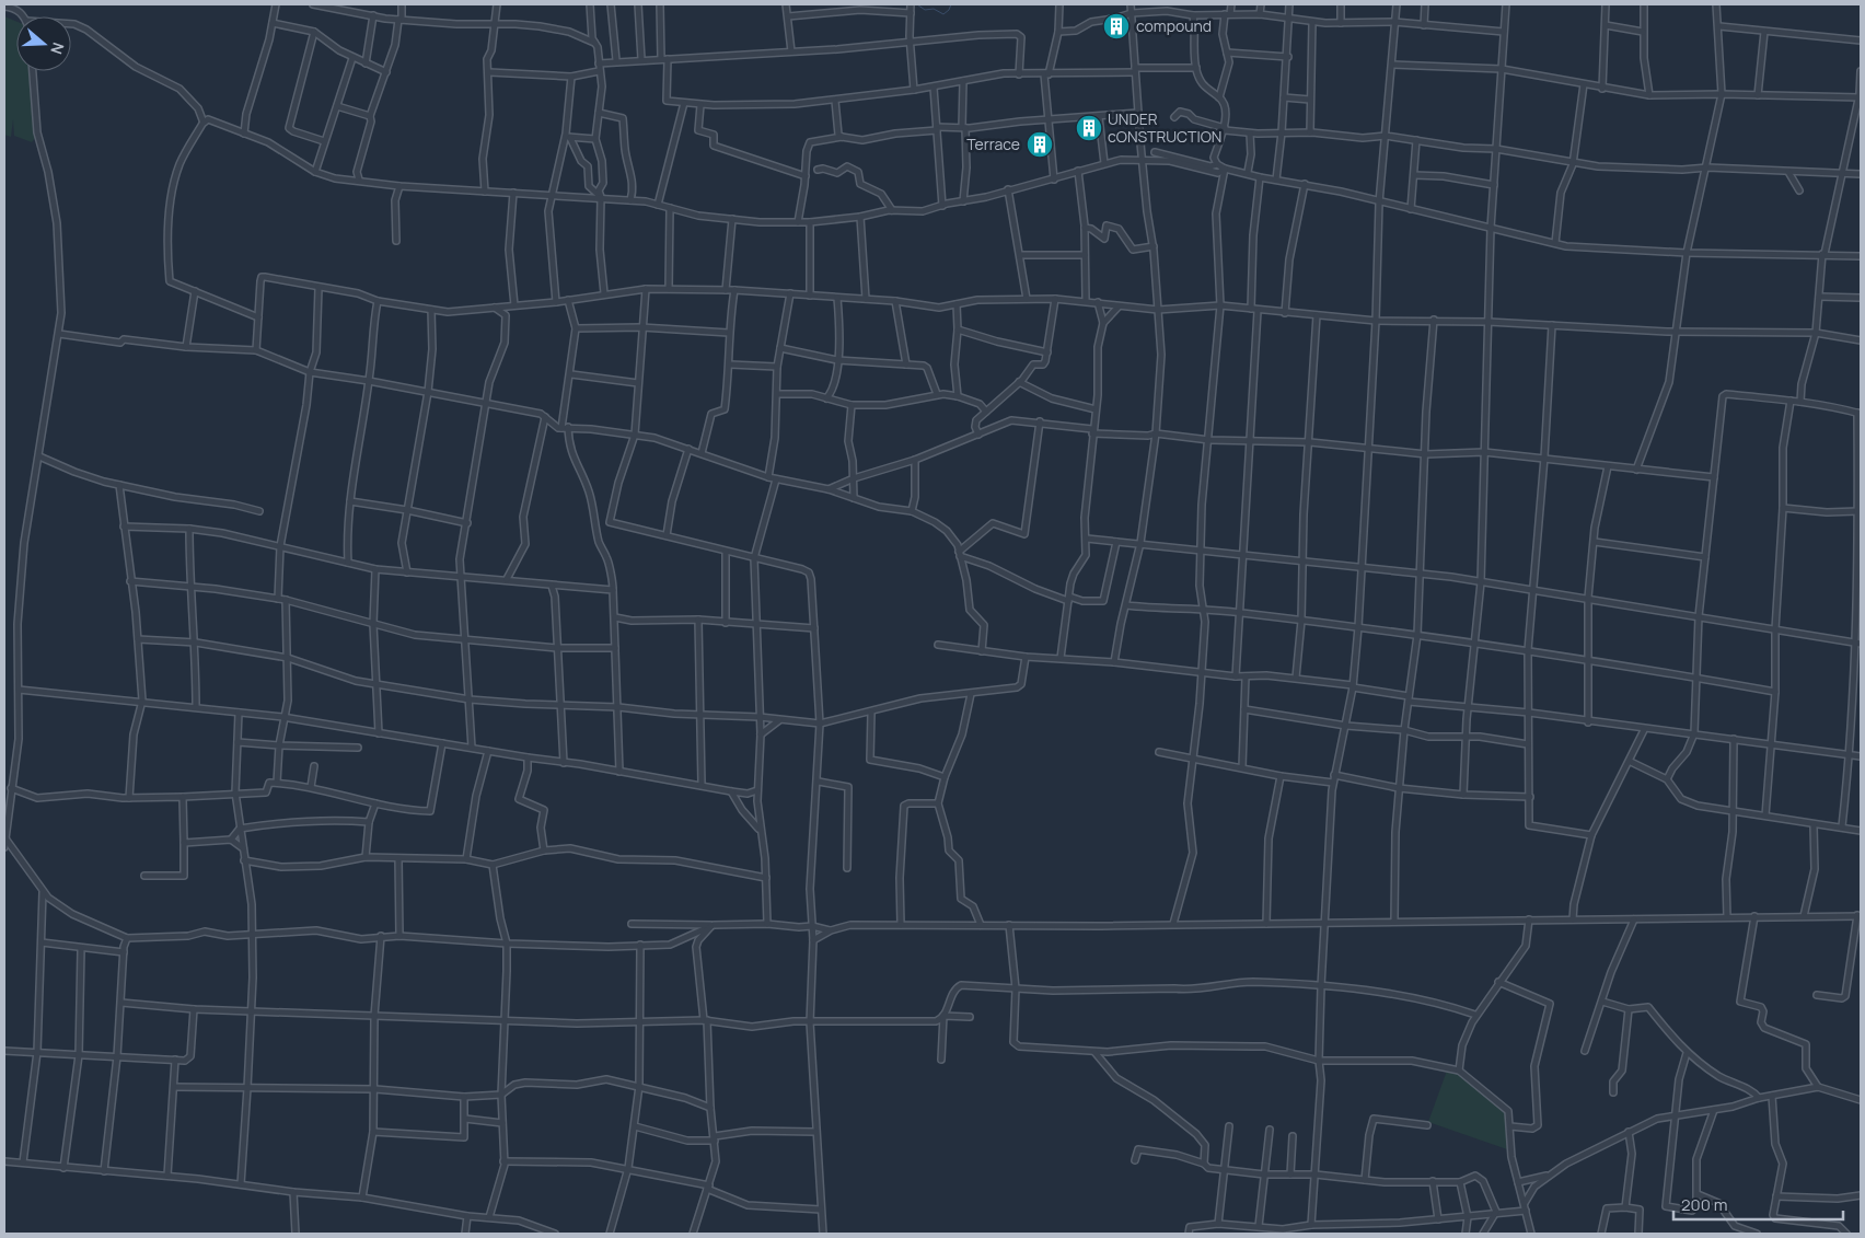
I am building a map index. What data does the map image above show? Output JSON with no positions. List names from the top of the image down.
{
  "places": {
    "building": ["compound", "UNDER cONSTRUCTION", "Terrace"]
  },
  "scale_bar": "200 m",
  "north": "right"
}
